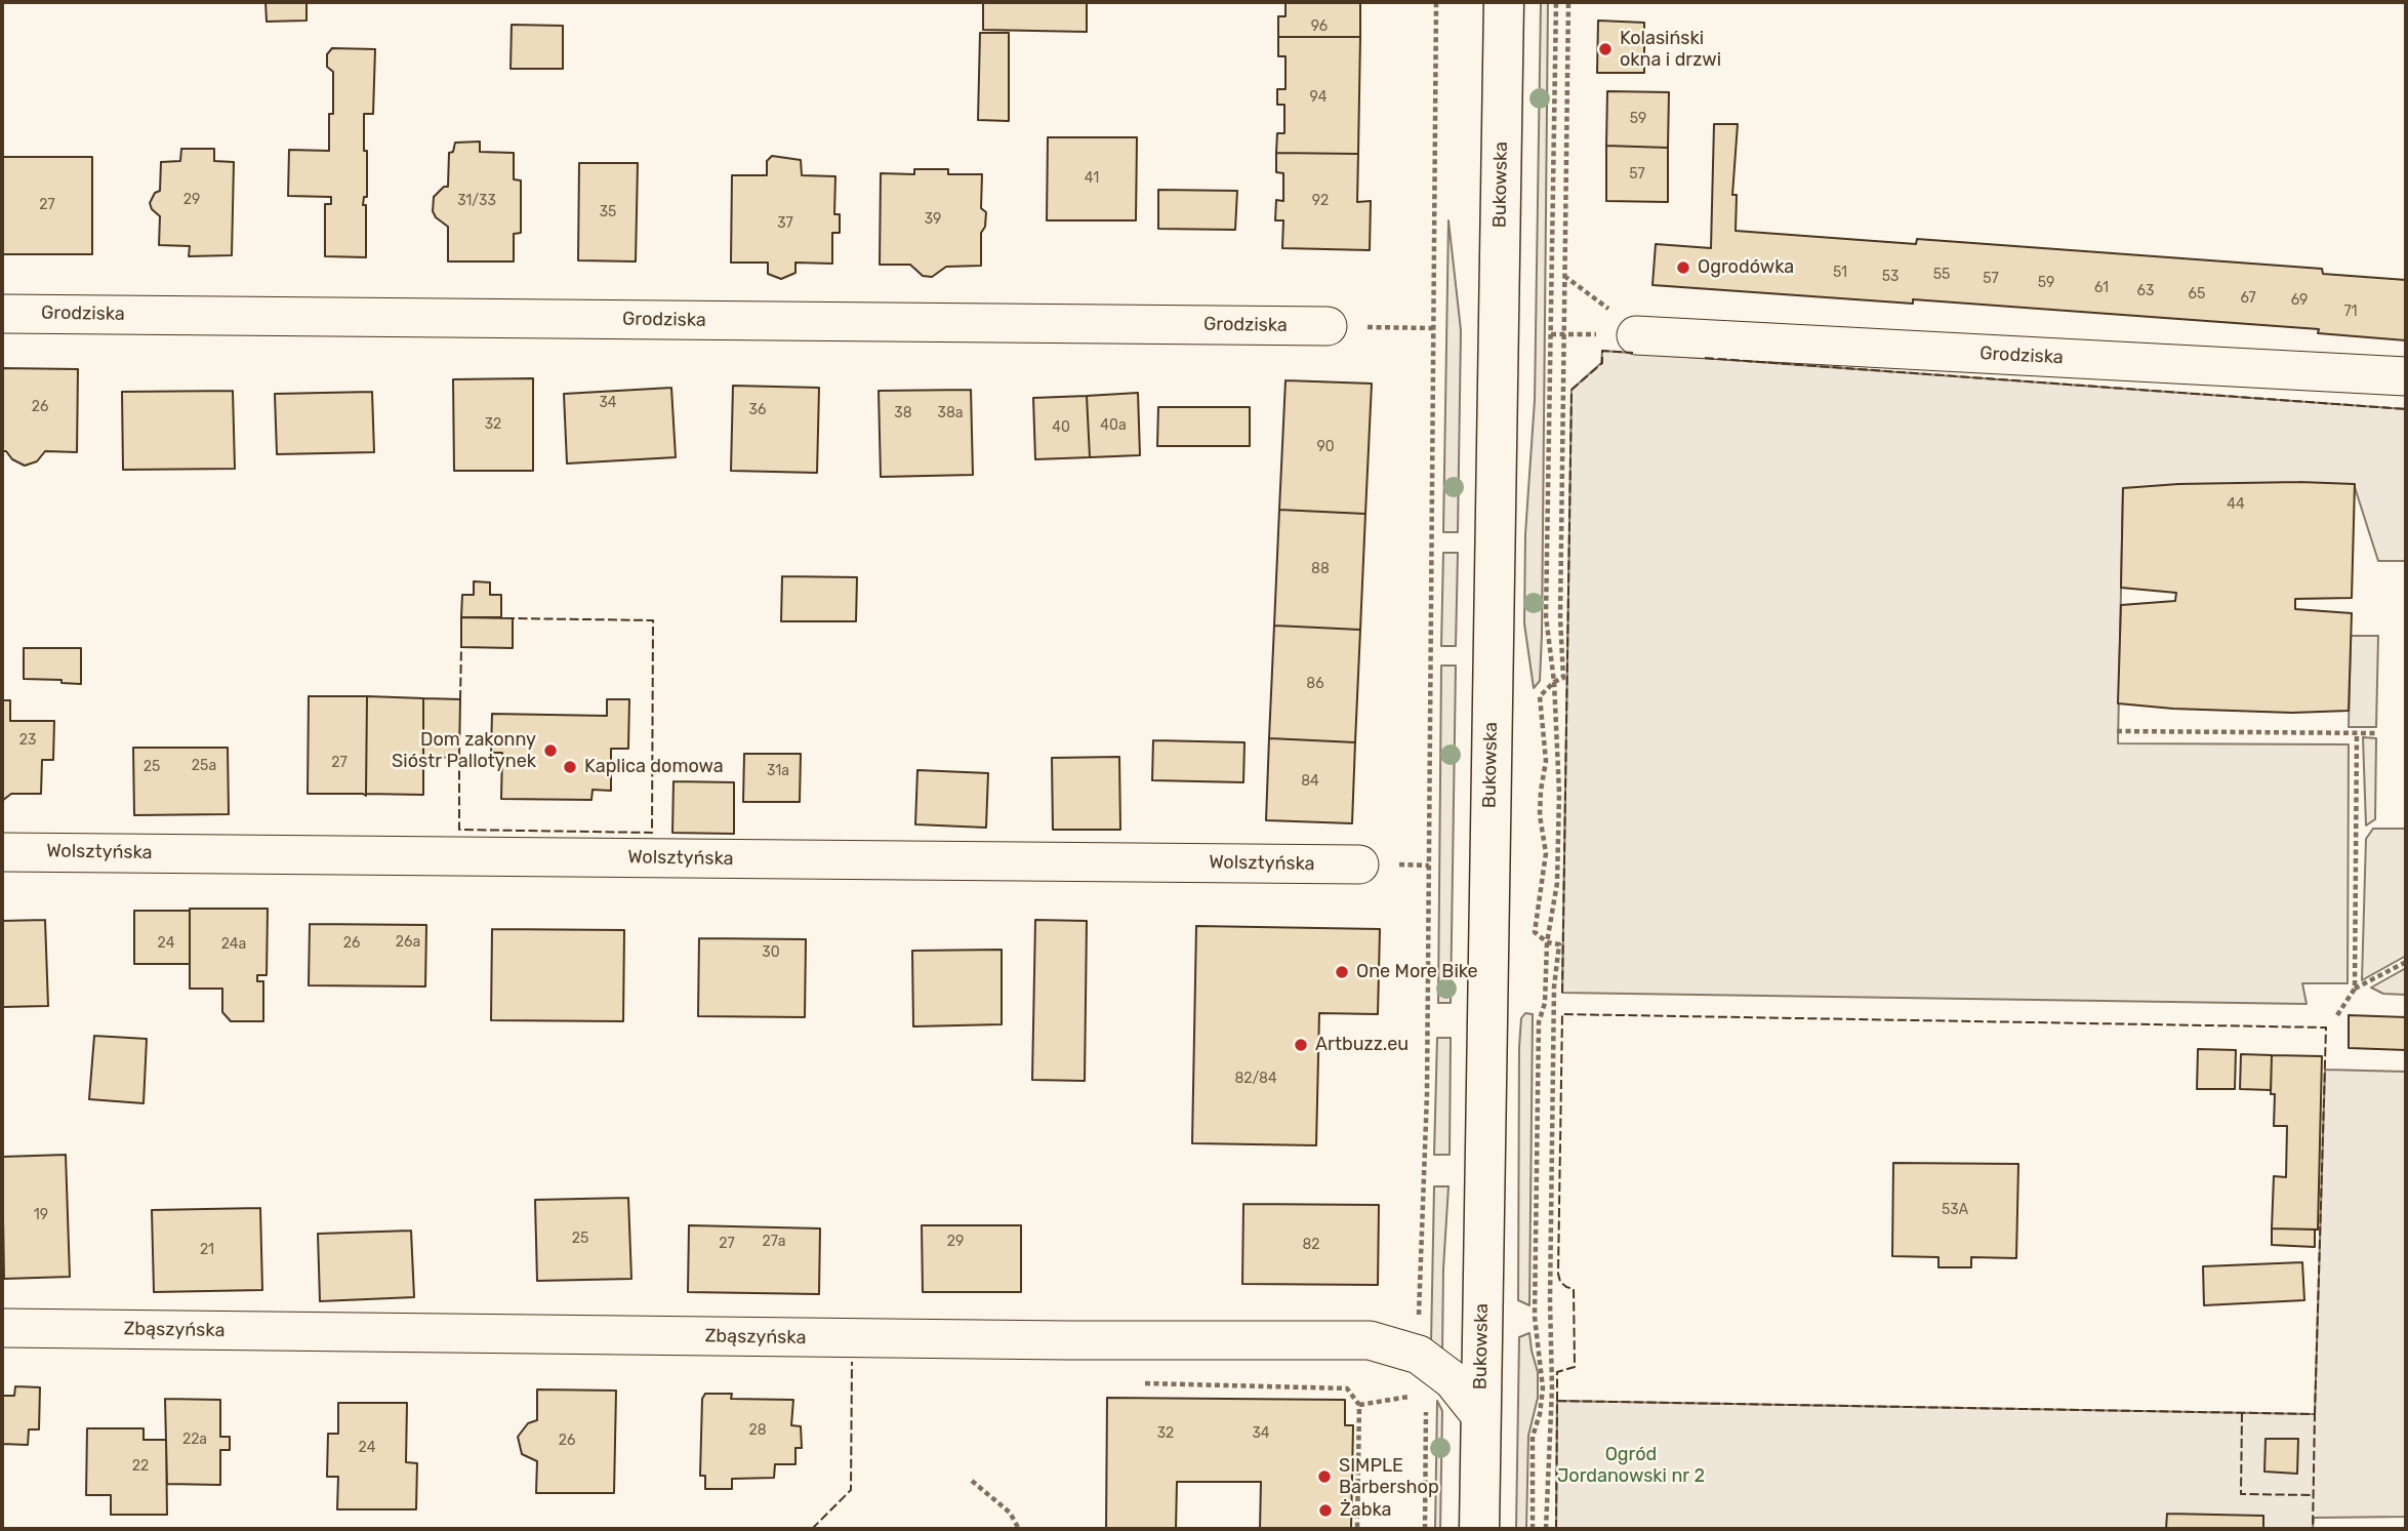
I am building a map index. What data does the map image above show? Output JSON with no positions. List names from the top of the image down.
{
  "streets": {
    "main road": ["Bukowska"],
    "street": ["Grodziska", "Wolsztyńska", "Zbąszyńska"]
  },
  "crossings": [
    ["Bukowska", "Zbąszyńska"]
  ],
  "parks": ["Ogród Jordanowski nr 2"],
  "places": [
    "Kolasiński okna i drzwi",
    "Ogrodówka",
    "Dom zakonny Sióstr Pallotynek",
    "Kaplica domowa",
    "One More Bike",
    "Artbuzz.eu",
    "SIMPLE Barbershop",
    "Żabka"
  ],
  "house_numbers": [
    "96",
    "94",
    "59",
    "57",
    "41",
    "29",
    "31/33",
    "92",
    "27",
    "35",
    "39",
    "37",
    "51",
    "55",
    "53",
    "57",
    "59",
    "61",
    "63",
    "65",
    "67",
    "69",
    "71",
    "34",
    "26",
    "36",
    "38",
    "38a",
    "32",
    "40a",
    "40",
    "90",
    "44",
    "88",
    "86",
    "23",
    "27",
    "25a",
    "25",
    "31a",
    "84",
    "26a",
    "24",
    "26",
    "24a",
    "30",
    "82/84",
    "53A",
    "19",
    "25",
    "27a",
    "29",
    "27",
    "82",
    "21",
    "28",
    "32",
    "34",
    "22a",
    "26",
    "24",
    "22"
  ]
}
